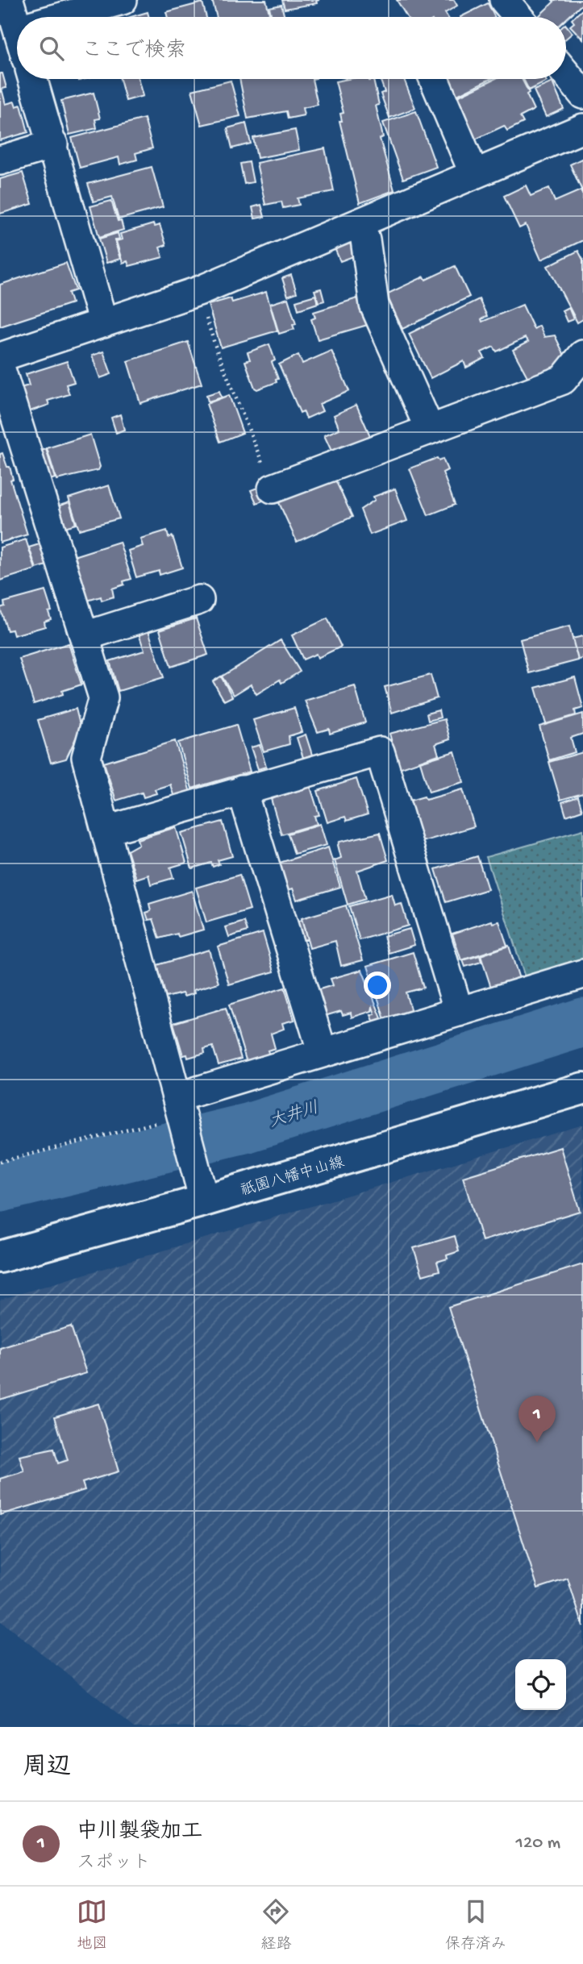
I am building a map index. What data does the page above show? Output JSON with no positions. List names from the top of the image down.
{
  "streets": {
    "main road": ["祇園八幡中山線"]
  },
  "water": ["大井川"],
  "page": {
    "search": "ここで検索",
    "pins": "1",
    "heading": "周辺",
    "list": [
      {
        "mark": "1",
        "name": "中川製袋加工",
        "note": "スポット",
        "value": "120 m"
      }
    ],
    "nav": ["地図", "経路", "保存済み"]
  }
}
